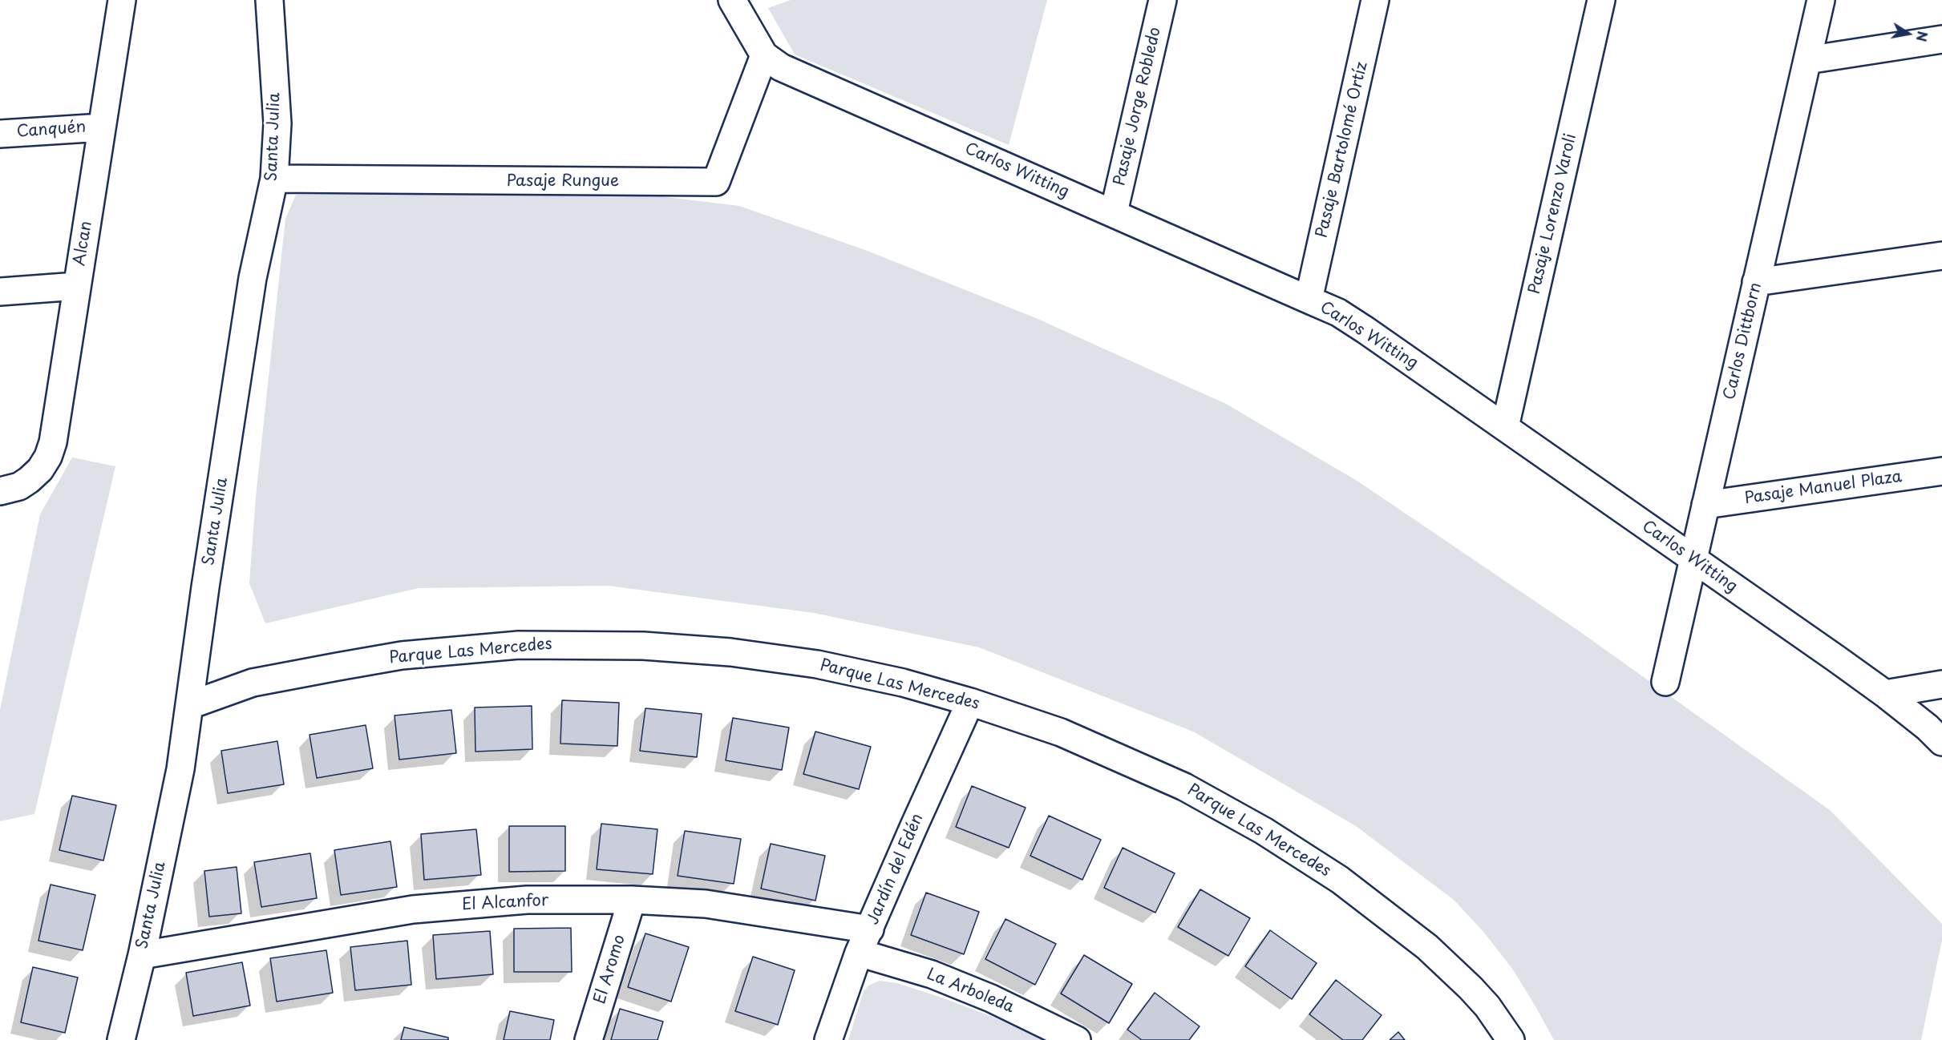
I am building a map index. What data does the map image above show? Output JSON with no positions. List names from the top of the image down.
{
  "streets": {
    "street": [
      "Pasaje Jorge Robledo",
      "Canquén",
      "Santa Julia",
      "Pasaje Bartolomé Ortíz",
      "Carlos Witting",
      "Pasaje Rungue",
      "Pasaje Lorenzo Varoli",
      "Alcan",
      "Carlos Dittborn",
      "Pasaje Manuel Plaza",
      "Parque Las Mercedes",
      "Jardín del Edén",
      "El Alcanfor",
      "El Aromo",
      "La Arboleda"
    ]
  },
  "crossings": [
    ["Pasaje Jorge Robledo", "Carlos Witting"],
    ["Canquén", "Alcan"],
    ["Santa Julia", "Pasaje Rungue"],
    ["Santa Julia", "Parque Las Mercedes"],
    ["Santa Julia", "El Alcanfor"],
    ["Pasaje Bartolomé Ortíz", "Carlos Witting"],
    ["Carlos Witting", "Pasaje Rungue"],
    ["Carlos Witting", "Pasaje Lorenzo Varoli"],
    ["Carlos Witting", "Carlos Dittborn"],
    ["Carlos Dittborn", "Pasaje Manuel Plaza"],
    ["Parque Las Mercedes", "Jardín del Edén"],
    ["Jardín del Edén", "El Alcanfor"],
    ["Jardín del Edén", "La Arboleda"],
    ["El Alcanfor", "El Aromo"]
  ],
  "north": "right"
}
